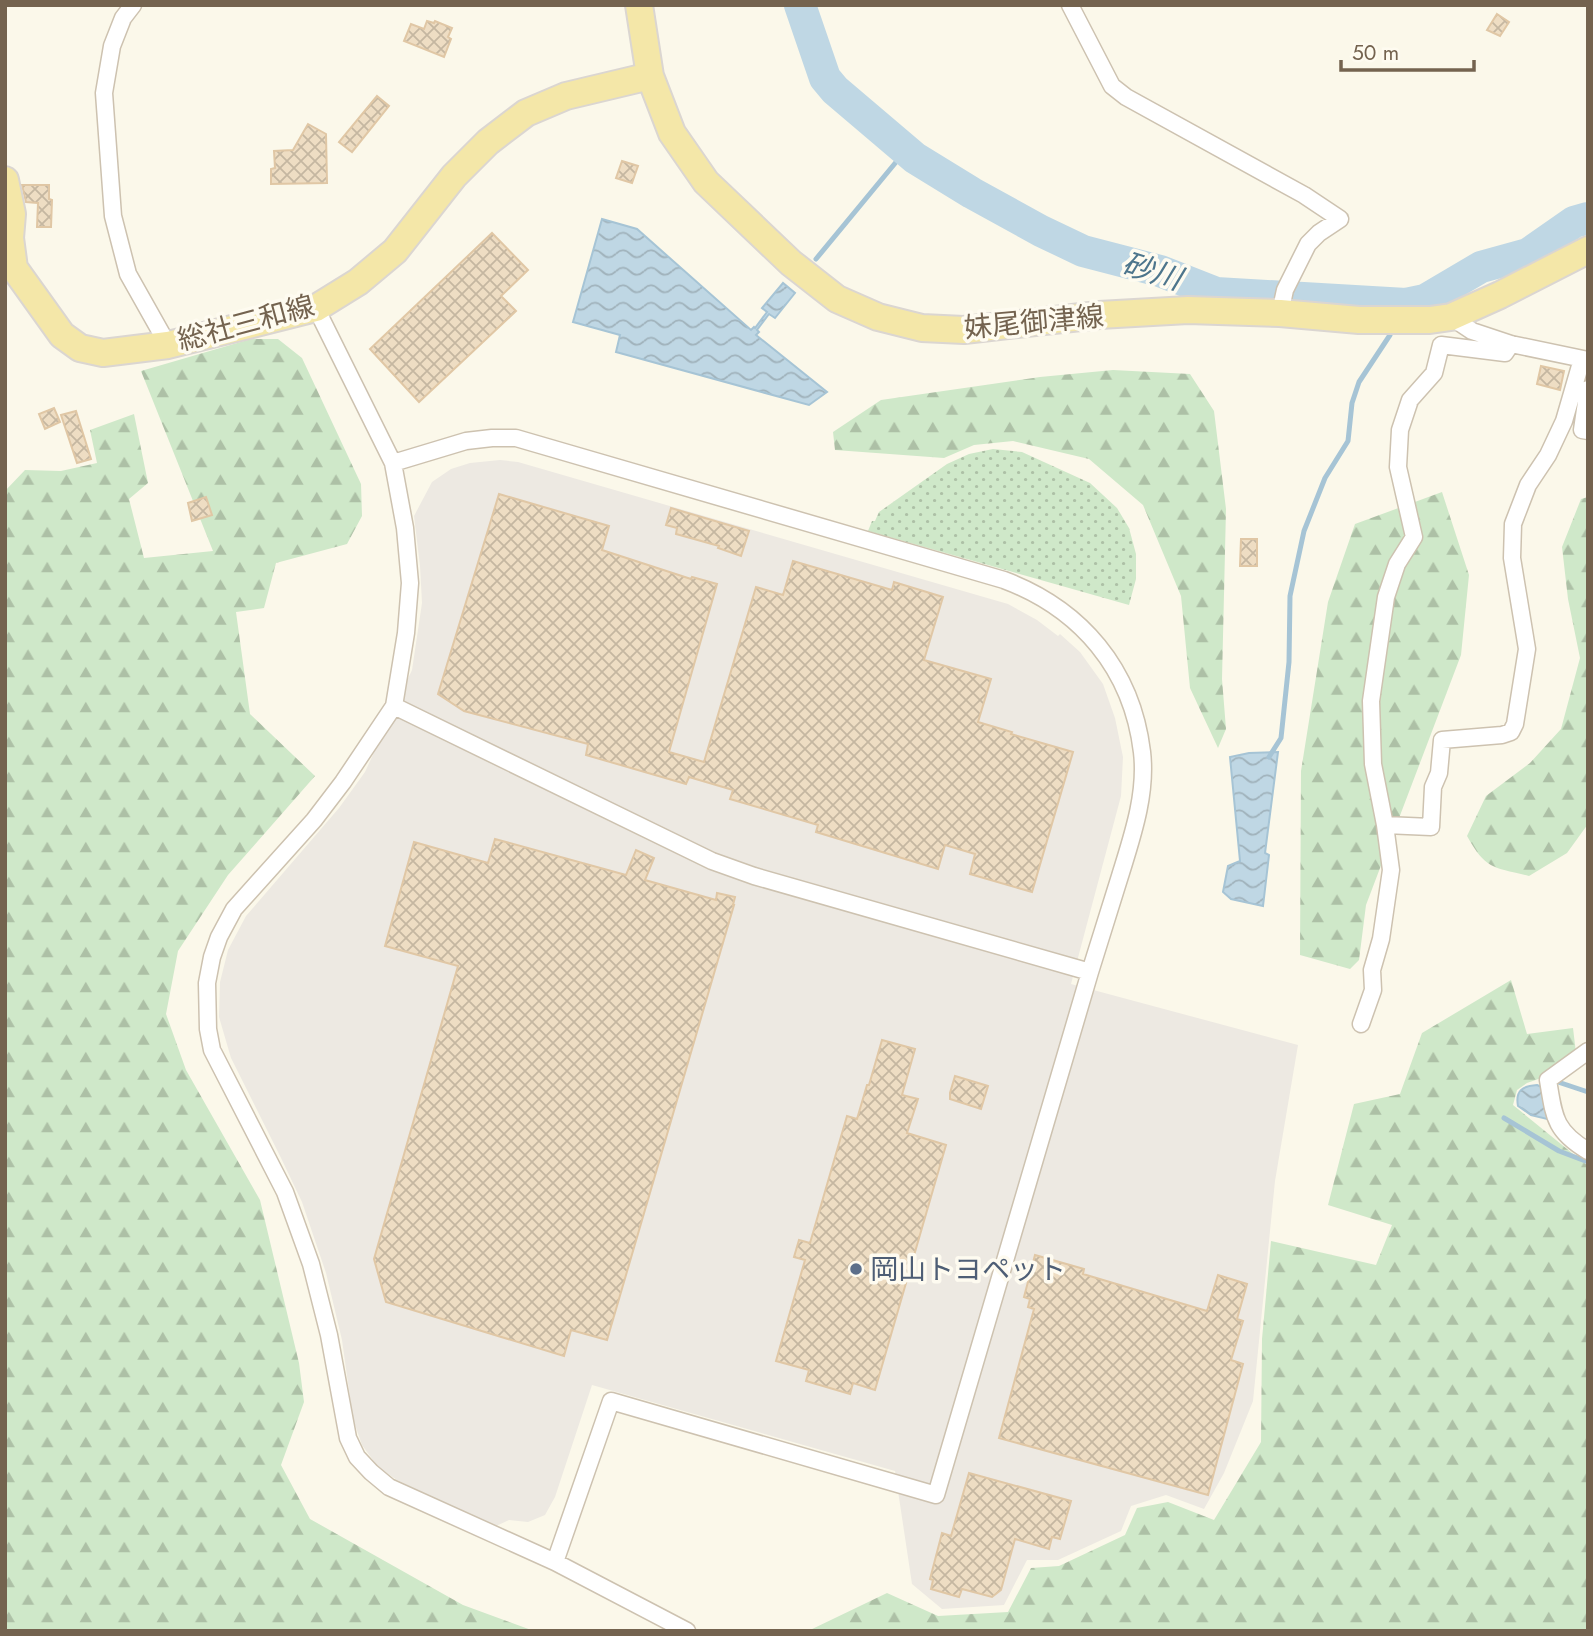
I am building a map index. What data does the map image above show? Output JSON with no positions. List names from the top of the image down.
{
  "streets": {
    "main road": ["妹尾御津線", "総社三和線"]
  },
  "crossings": [
    ["妹尾御津線", "総社三和線"]
  ],
  "water": ["砂川"],
  "places": ["岡山トヨペット"],
  "scale_bar": "50 m"
}
